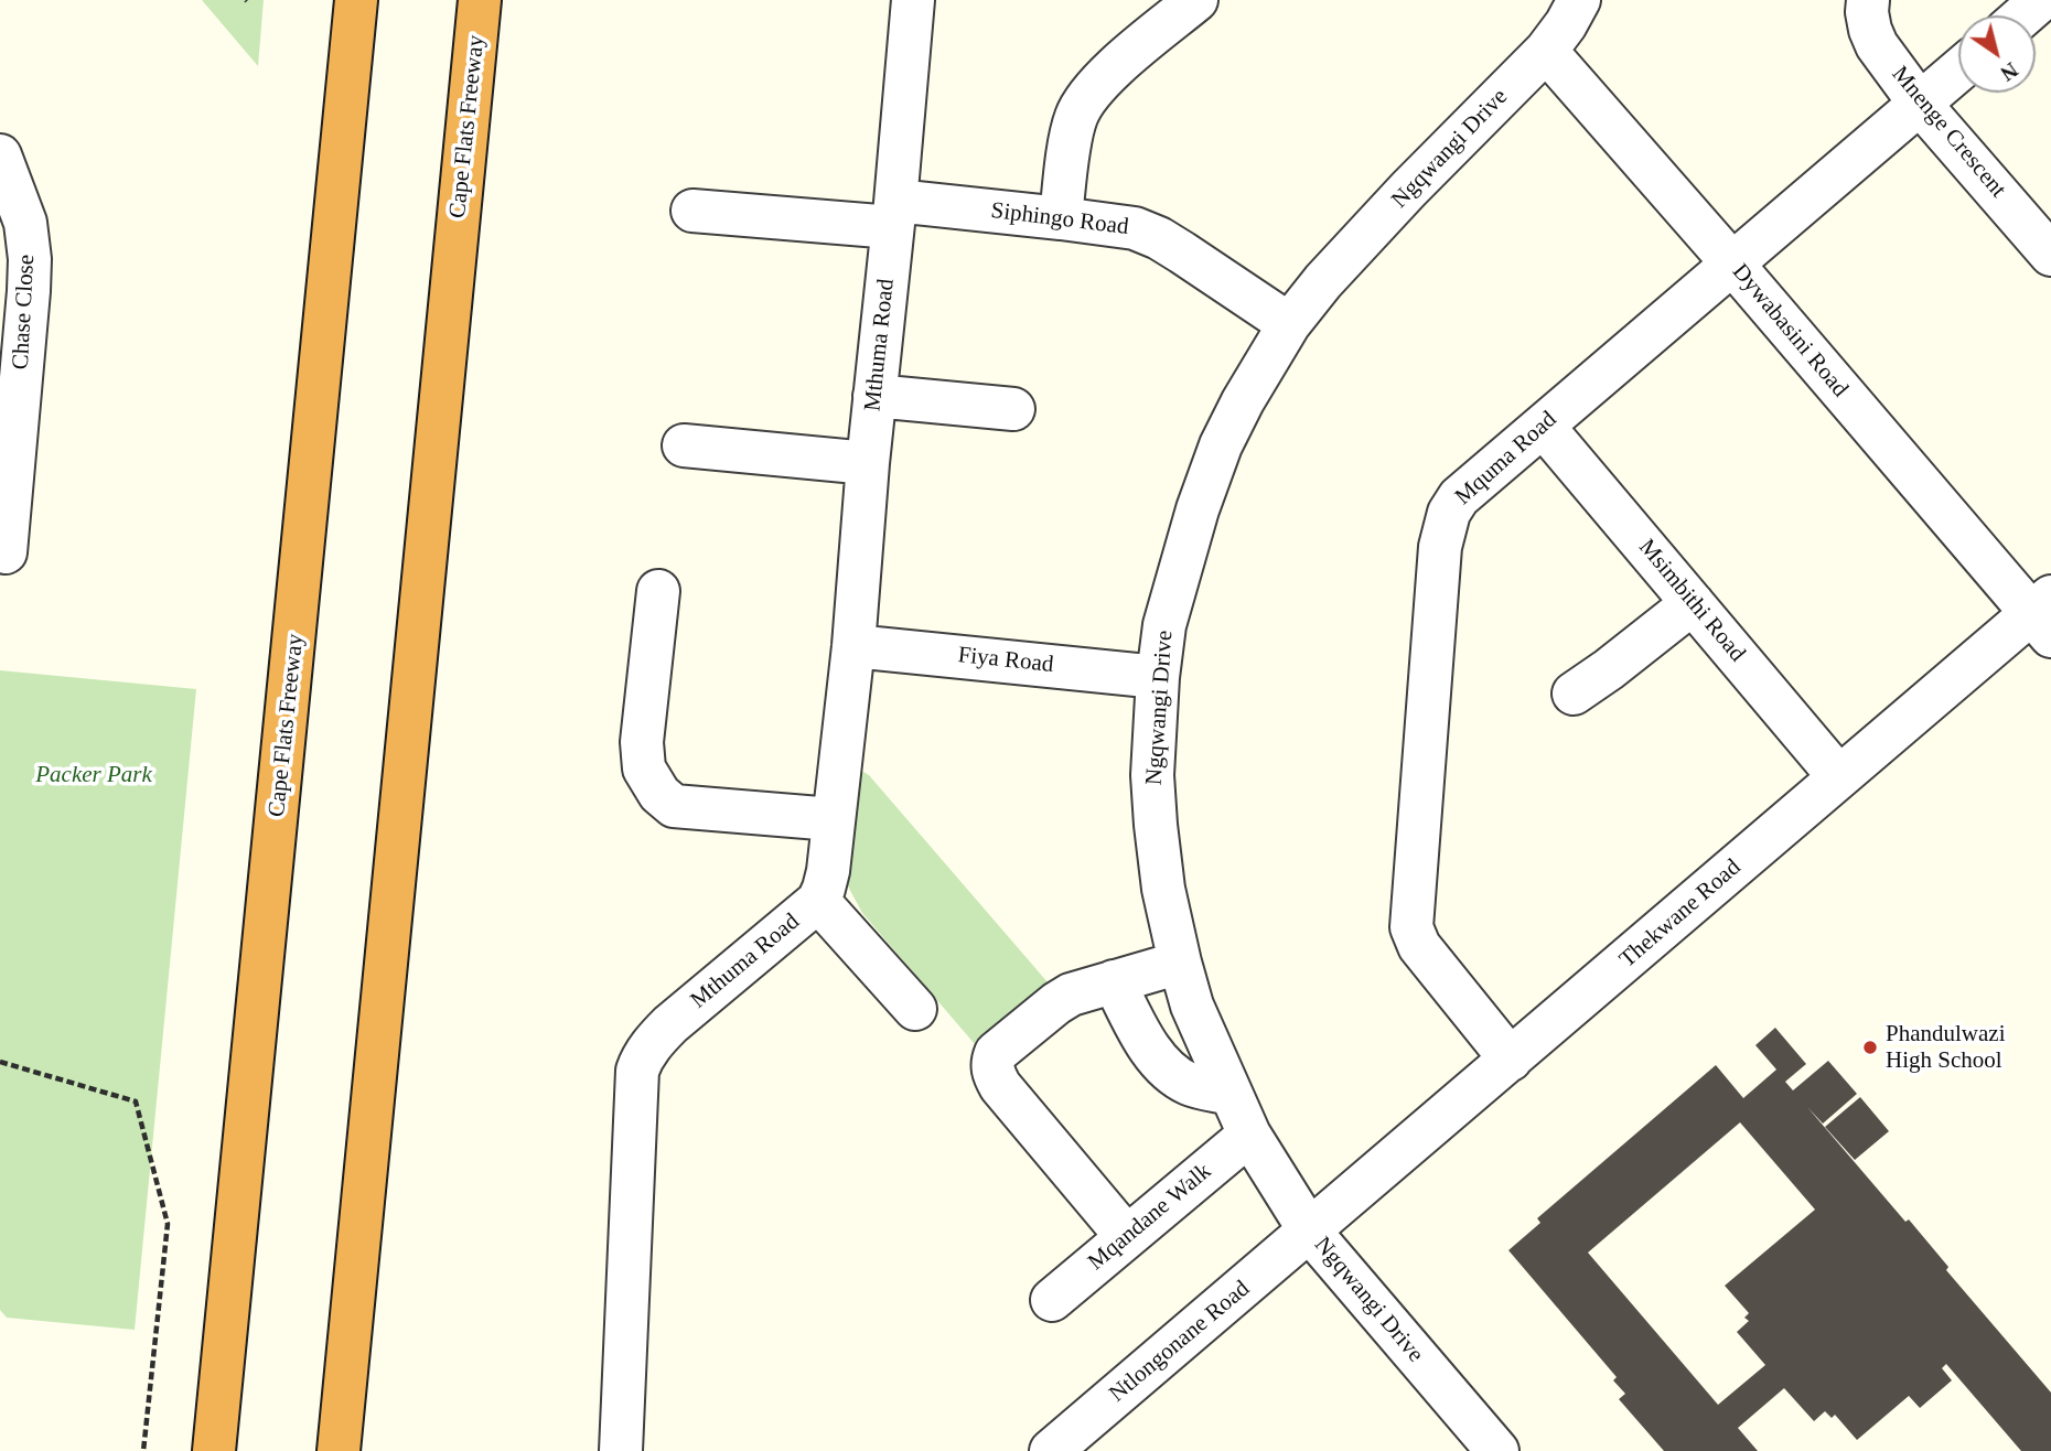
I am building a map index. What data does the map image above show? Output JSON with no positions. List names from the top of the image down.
{
  "streets": {
    "highway": ["Cape Flats Freeway"],
    "street": [
      "Mnenge Crescent",
      "Ngqwangi Drive",
      "Siphingo Road",
      "Chase Close",
      "Dywabasini Road",
      "Mthuma Road",
      "Mquma Road",
      "Msimbithi Road",
      "Fiya Road",
      "Thekwane Road",
      "Mqandane Walk",
      "Ntlongonane Road"
    ]
  },
  "crossings": [
    ["Mnenge Crescent", "Mquma Road"],
    ["Ngqwangi Drive", "Siphingo Road"],
    ["Ngqwangi Drive", "Dywabasini Road"],
    ["Ngqwangi Drive", "Fiya Road"],
    ["Ngqwangi Drive", "Thekwane Road"],
    ["Ngqwangi Drive", "Mqandane Walk"],
    ["Ngqwangi Drive", "Ntlongonane Road"],
    ["Siphingo Road", "Mthuma Road"],
    ["Dywabasini Road", "Mquma Road"],
    ["Dywabasini Road", "Thekwane Road"],
    ["Mthuma Road", "Fiya Road"],
    ["Mquma Road", "Msimbithi Road"],
    ["Mquma Road", "Thekwane Road"],
    ["Msimbithi Road", "Thekwane Road"],
    ["Thekwane Road", "Ntlongonane Road"]
  ],
  "parks": ["Packer Park"],
  "places": ["Phandulwazi High School"],
  "north": "bottom right"
}
